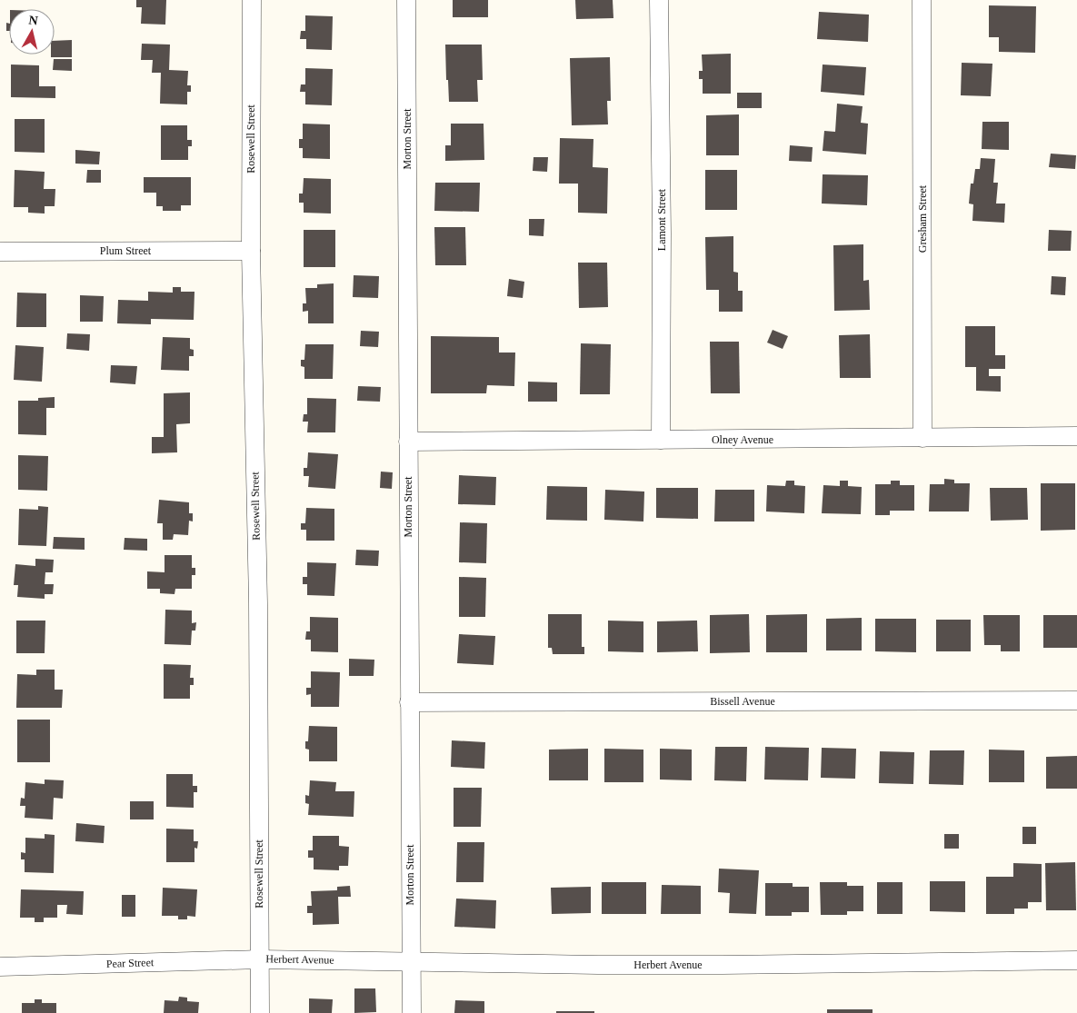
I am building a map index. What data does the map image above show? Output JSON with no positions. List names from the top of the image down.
{
  "streets": {
    "street": [
      "Rosewell Street",
      "Morton Street",
      "Gresham Street",
      "Lamont Street",
      "Plum Street",
      "Olney Avenue",
      "Bissell Avenue",
      "Herbert Avenue",
      "Pear Street"
    ]
  },
  "crossings": [
    ["Rosewell Street", "Plum Street"],
    ["Rosewell Street", "Herbert Avenue"],
    ["Rosewell Street", "Pear Street"],
    ["Morton Street", "Olney Avenue"],
    ["Morton Street", "Bissell Avenue"],
    ["Morton Street", "Herbert Avenue"],
    ["Gresham Street", "Olney Avenue"],
    ["Lamont Street", "Olney Avenue"],
    ["Herbert Avenue", "Pear Street"]
  ],
  "north": "top"
}
